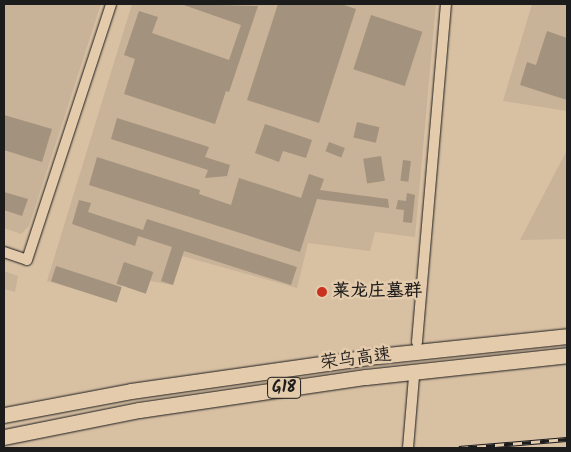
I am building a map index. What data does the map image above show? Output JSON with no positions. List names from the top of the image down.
{
  "streets": {
    "highway": ["荣乌高速", "G18"]
  },
  "places": ["莱龙庄墓群"]
}
